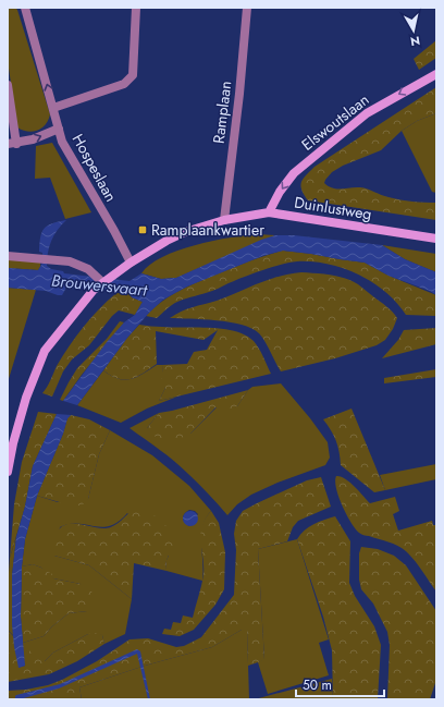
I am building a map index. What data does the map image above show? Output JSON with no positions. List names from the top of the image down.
{
  "streets": {
    "main road": ["Elswoutslaan", "Duinlustweg"],
    "street": ["Ramplaan", "Hospeslaan"]
  },
  "crossings": [
    ["Ramplaan", "Duinlustweg"],
    ["Elswoutslaan", "Duinlustweg"],
    ["Hospeslaan", "Duinlustweg"]
  ],
  "one_way": ["Elswoutslaan"],
  "water": ["Brouwersvaart"],
  "places": {
    "transit": ["Ramplaankwartier"]
  },
  "scale_bar": "50 m",
  "north": "bottom"
}
